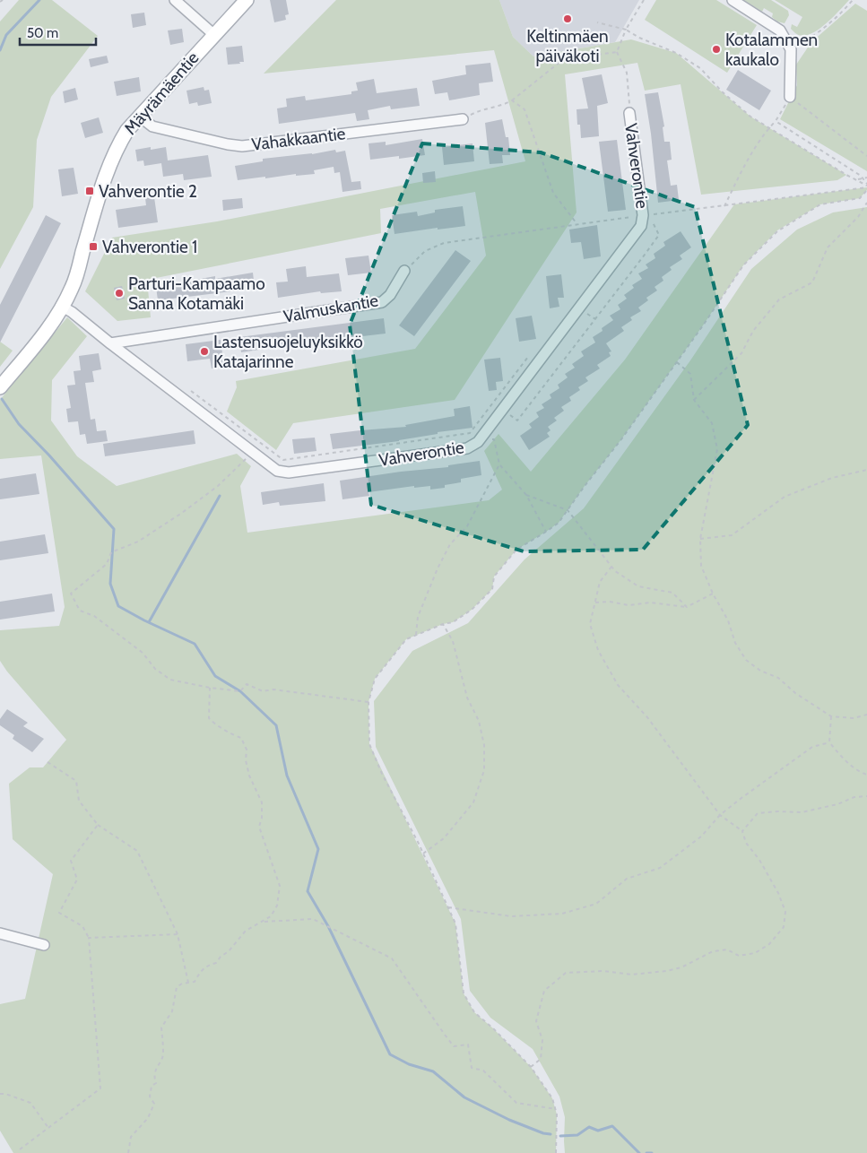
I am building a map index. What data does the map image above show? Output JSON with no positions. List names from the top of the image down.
{
  "streets": {
    "street": [
      "Mäyrämäentie",
      "Vahakkaantie",
      "Vahverontie",
      "Valmuskantie"
    ]
  },
  "crossings": [
    ["Mäyrämäentie", "Vahakkaantie"],
    ["Mäyrämäentie", "Vahverontie"],
    ["Vahverontie", "Valmuskantie"]
  ],
  "places": {
    "other": [
      "Keltinmäen päiväkoti",
      "Kotalammen kaukalo",
      "Parturi-Kampaamo Sanna Kotamäki",
      "Lastensuojeluyksikkö Katajarinne"
    ],
    "transit": ["Vahverontie 2", "Vahverontie 1"]
  },
  "scale_bar": "50 m"
}
